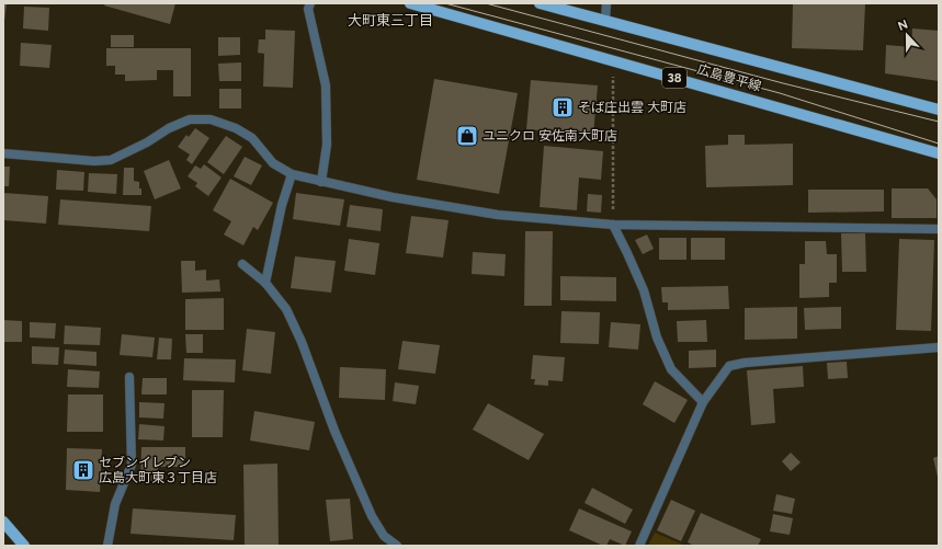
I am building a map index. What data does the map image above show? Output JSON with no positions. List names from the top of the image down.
{
  "streets": {
    "main road": ["38", "広島豊平線"]
  },
  "districts": ["大町東三丁目"],
  "places": {
    "building": ["そば庄出雲 大町店", "セブンイレブン 広島大町東３丁目店"],
    "shop": ["ユニクロ 安佐南大町店"]
  },
  "north": "top"
}
